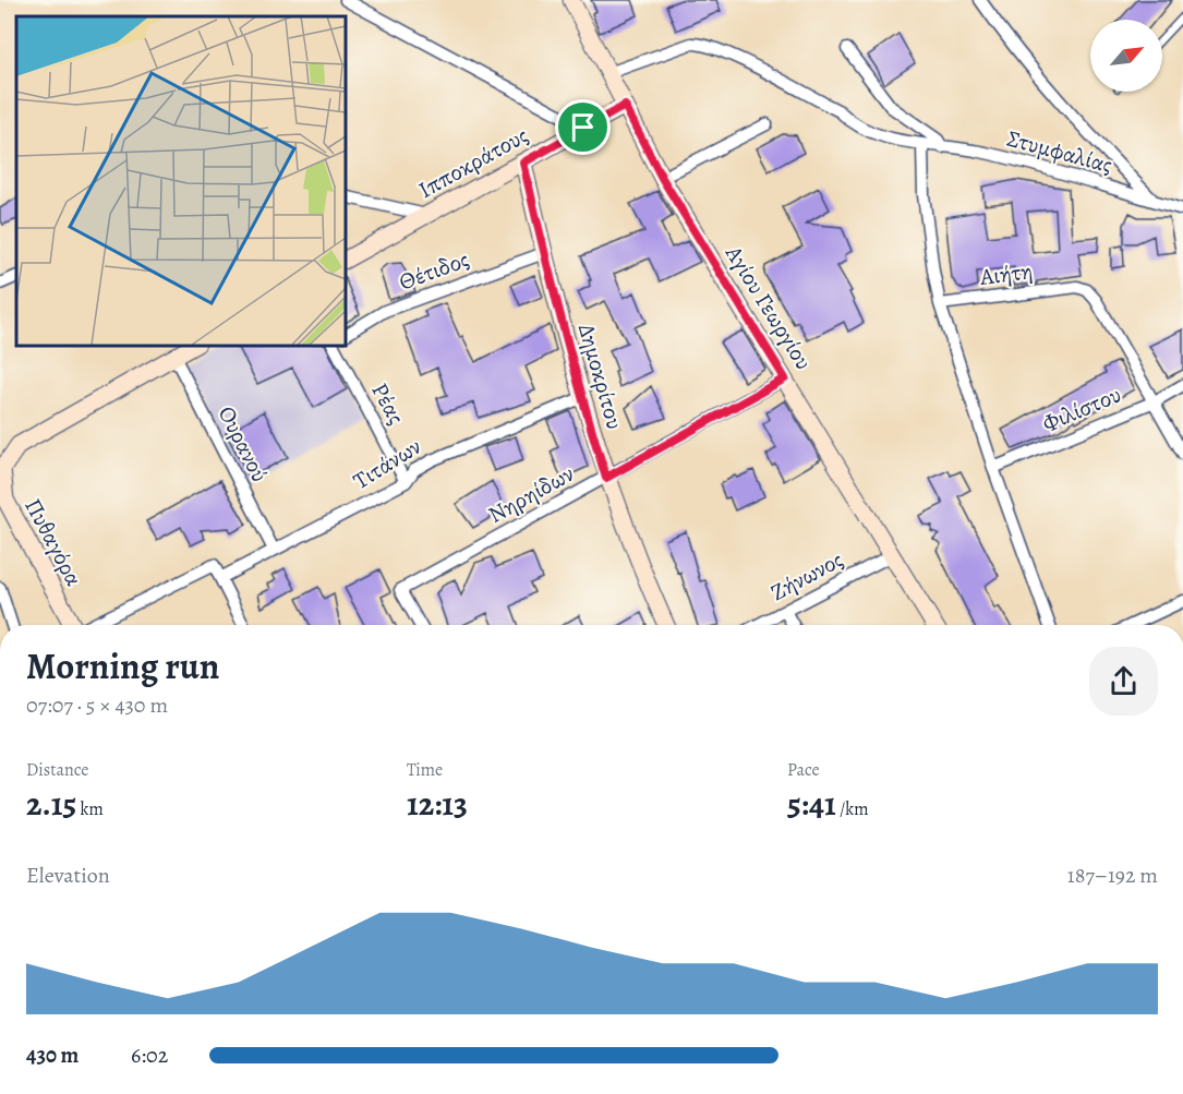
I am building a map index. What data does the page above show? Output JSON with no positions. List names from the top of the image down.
{
  "streets": {
    "street": [
      "Στυμφαλίας",
      "Ιπποκράτους",
      "Θέτιδος",
      "Αιήτη",
      "Αγίου Γεωργίου",
      "Δημοκρίτου",
      "Ρέας",
      "Φιλίστου",
      "Ουρανού",
      "Τιτάνων",
      "Νηρηίδων",
      "Πυθαγόρα",
      "Ζήνωνος"
    ]
  },
  "crossings": [
    ["Στυμφαλίας", "Αγίου Γεωργίου"],
    ["Ιπποκράτους", "Αγίου Γεωργίου"],
    ["Ιπποκράτους", "Δημοκρίτου"],
    ["Θέτιδος", "Δημοκρίτου"],
    ["Αιήτη", "Φιλίστου"],
    ["Αγίου Γεωργίου", "Νηρηίδων"],
    ["Αγίου Γεωργίου", "Ζήνωνος"],
    ["Δημοκρίτου", "Τιτάνων"],
    ["Δημοκρίτου", "Νηρηίδων"],
    ["Ρέας", "Τιτάνων"],
    ["Ουρανού", "Τιτάνων"],
    ["Ουρανού", "Πυθαγόρα"]
  ],
  "north": "top right",
  "page": {
    "heading": ["Morning run", "07:07 · 5 × 430 m"],
    "stats": [
      ["Distance", "2.15 km"],
      ["Time", "12:13"],
      ["Pace", "5:41 /km"]
    ],
    "chart": ["Elevation", "187–192 m"],
    "list": [
      {
        "name": "430 m",
        "note": "6:02"
      }
    ]
  }
}
